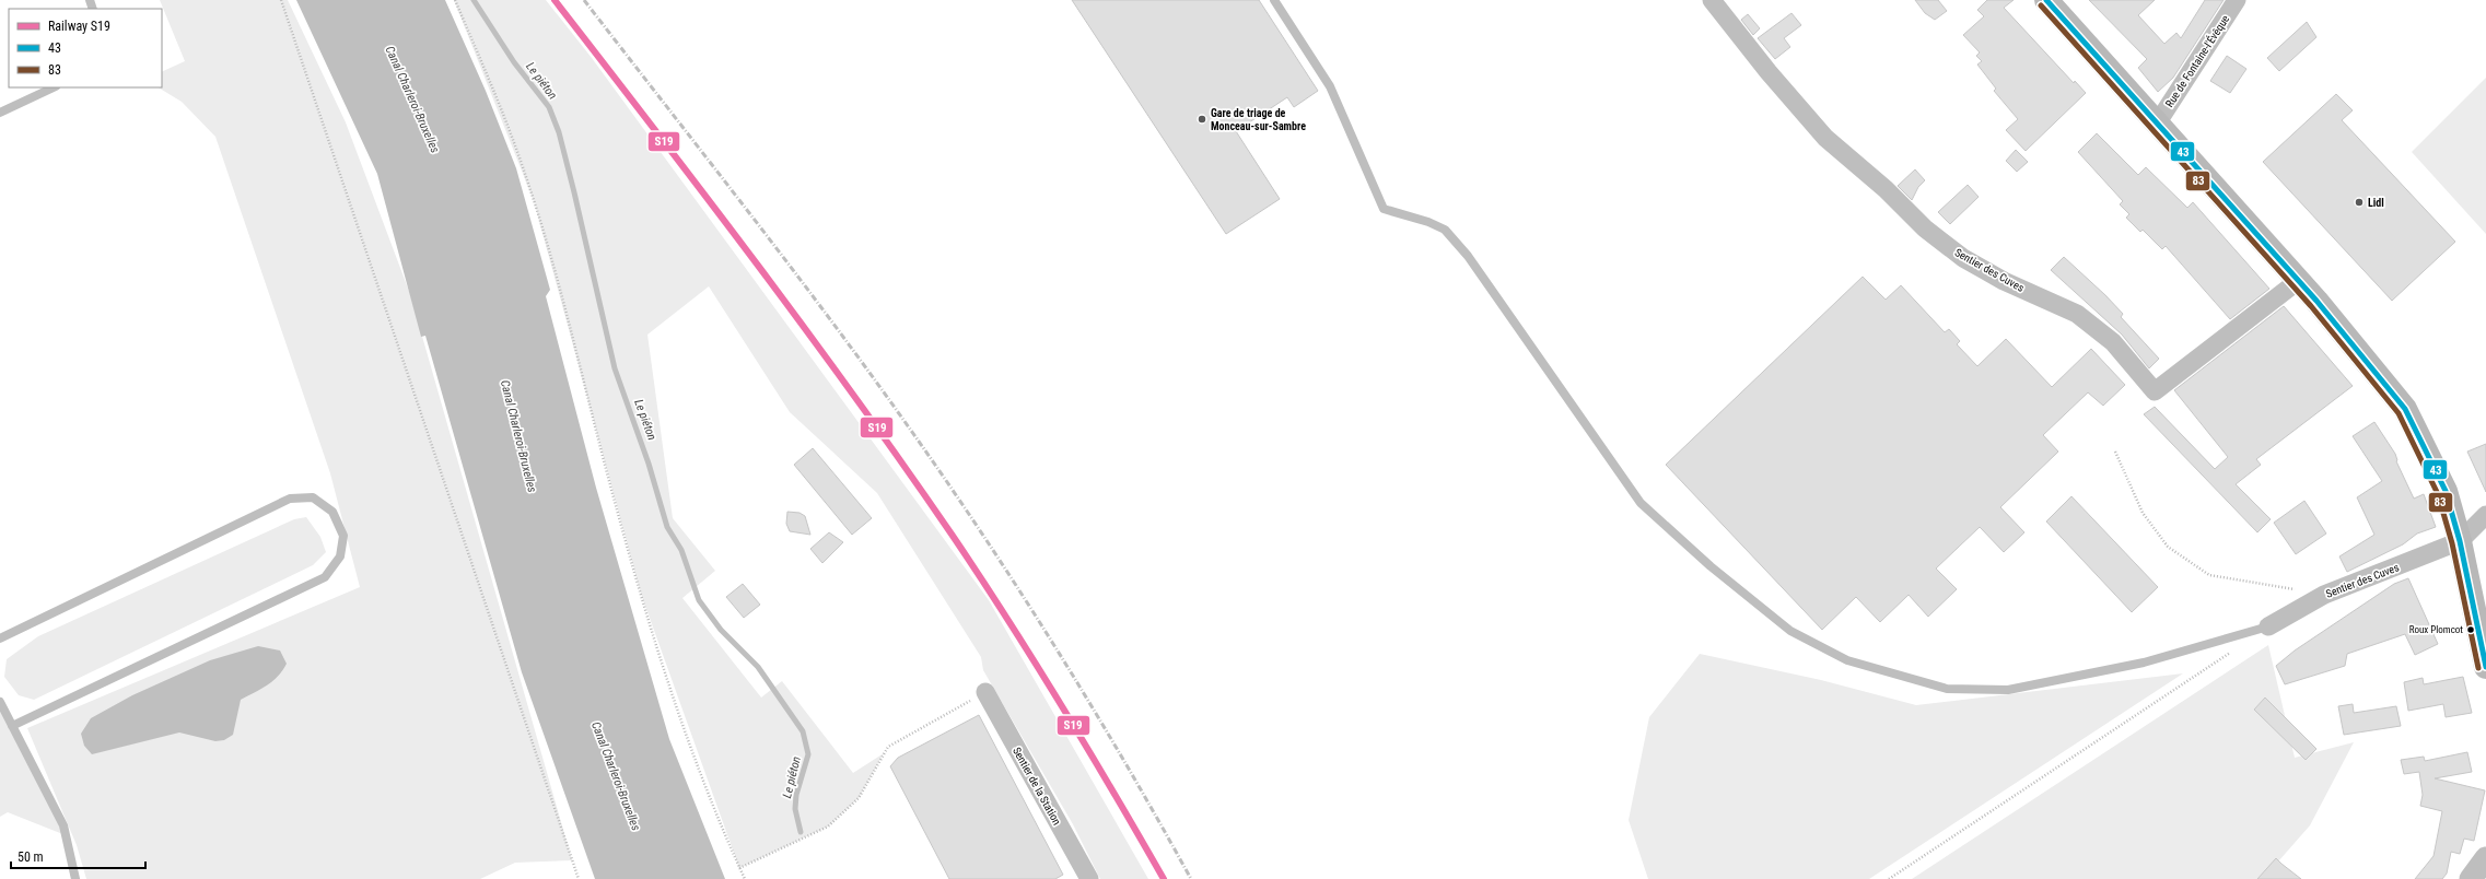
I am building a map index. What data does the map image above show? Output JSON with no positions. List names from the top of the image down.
{
  "streets": {
    "street": ["Rue de Fontaine-l'Évêque", "Sentier des Cuves", "Sentier de la Station"]
  },
  "water": ["Le piéton", "Canal Charleroi-Bruxelles"],
  "places": ["Gare de triage de Monceau-sur-Sambre", "Lidl", "Roux Plomcot"],
  "lines": ["rail line S19", "transit line 43", "transit line 83"],
  "legend": ["Railway S19", "43", "83"],
  "scale_bar": "50 m"
}
